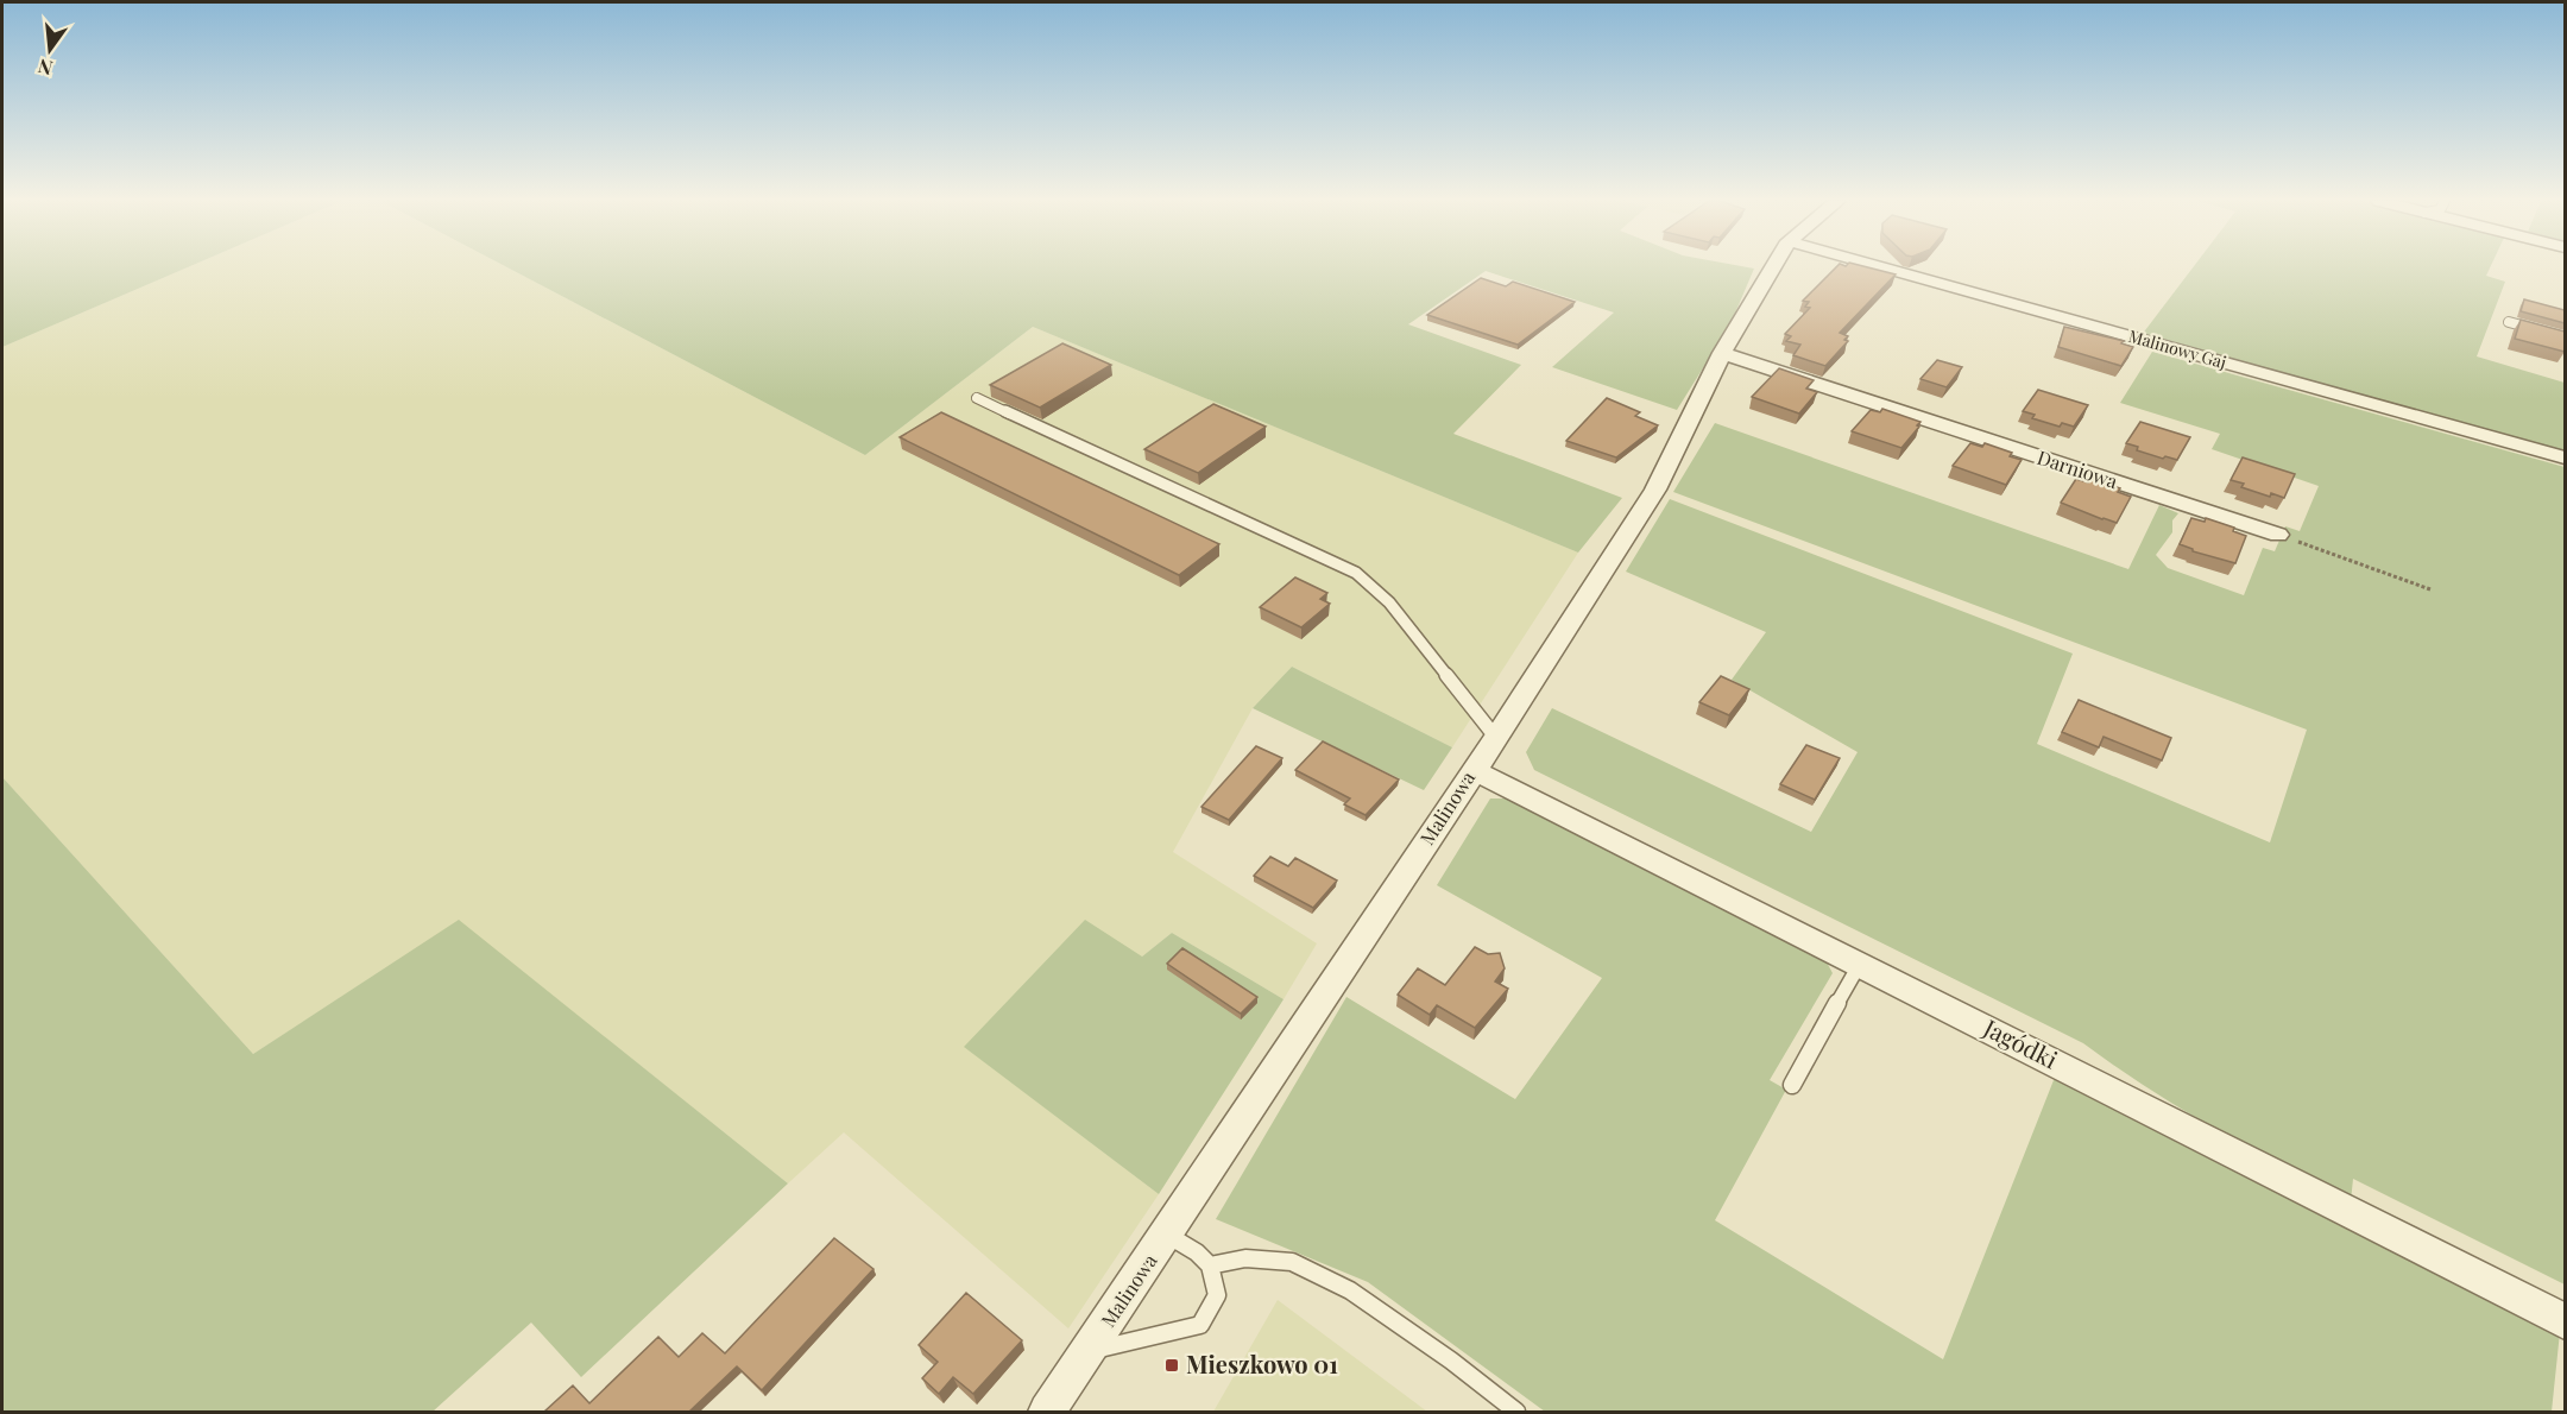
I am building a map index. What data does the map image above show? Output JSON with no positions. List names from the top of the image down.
{
  "streets": {
    "street": [
      "Malinowy Gaj",
      "Darniowa",
      "Malinowa",
      "Jagódki"
    ]
  },
  "crossings": [
    ["Darniowa", "Malinowa"],
    ["Malinowa", "Jagódki"]
  ],
  "places": {
    "transit": ["Mieszkowo 01"]
  },
  "north": "bottom"
}
